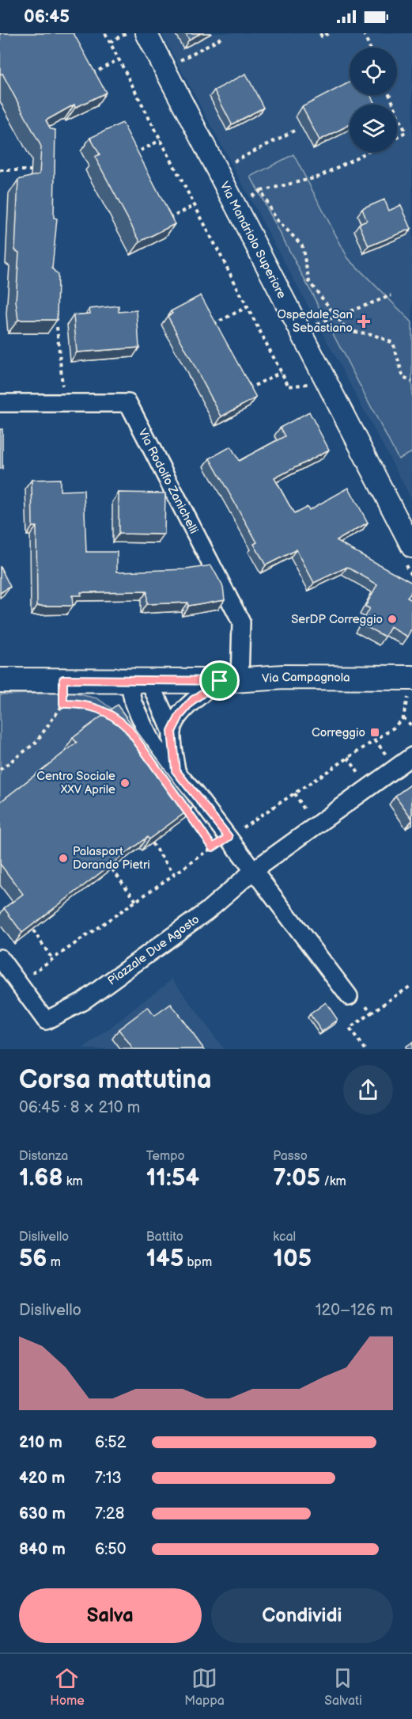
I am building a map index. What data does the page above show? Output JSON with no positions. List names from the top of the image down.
{
  "streets": {
    "main road": ["Via Campagnola"],
    "street": ["Via Mandriolo Superiore", "Via Rodolfo Zanichelli", "Piazzale Due Agosto"]
  },
  "crossings": [
    ["Via Rodolfo Zanichelli", "Via Campagnola"]
  ],
  "places": {
    "health": ["Ospedale San Sebastiano"],
    "other": ["SerDP Correggio", "Centro Sociale XXV Aprile", "Palasport Dorando Pietri"],
    "transit": ["Correggio"]
  },
  "page": {
    "status": "06:45",
    "heading": ["Corsa mattutina", "06:45 · 8 × 210 m"],
    "stats": [
      ["Distanza", "1.68 km"],
      ["Tempo", "11:54"],
      ["Passo", "7:05 /km"],
      ["Dislivello", "56 m"],
      ["Battito", "145 bpm"],
      ["kcal", "105"]
    ],
    "chart": ["Dislivello", "120–126 m"],
    "list": [
      {
        "name": "210 m",
        "note": "6:52"
      },
      {
        "name": "420 m",
        "note": "7:13"
      },
      {
        "name": "630 m",
        "note": "7:28"
      },
      {
        "name": "840 m",
        "note": "6:50"
      }
    ],
    "buttons": ["Salva", "Condividi"],
    "tabs": ["Home", "Mappa", "Salvati"]
  }
}
